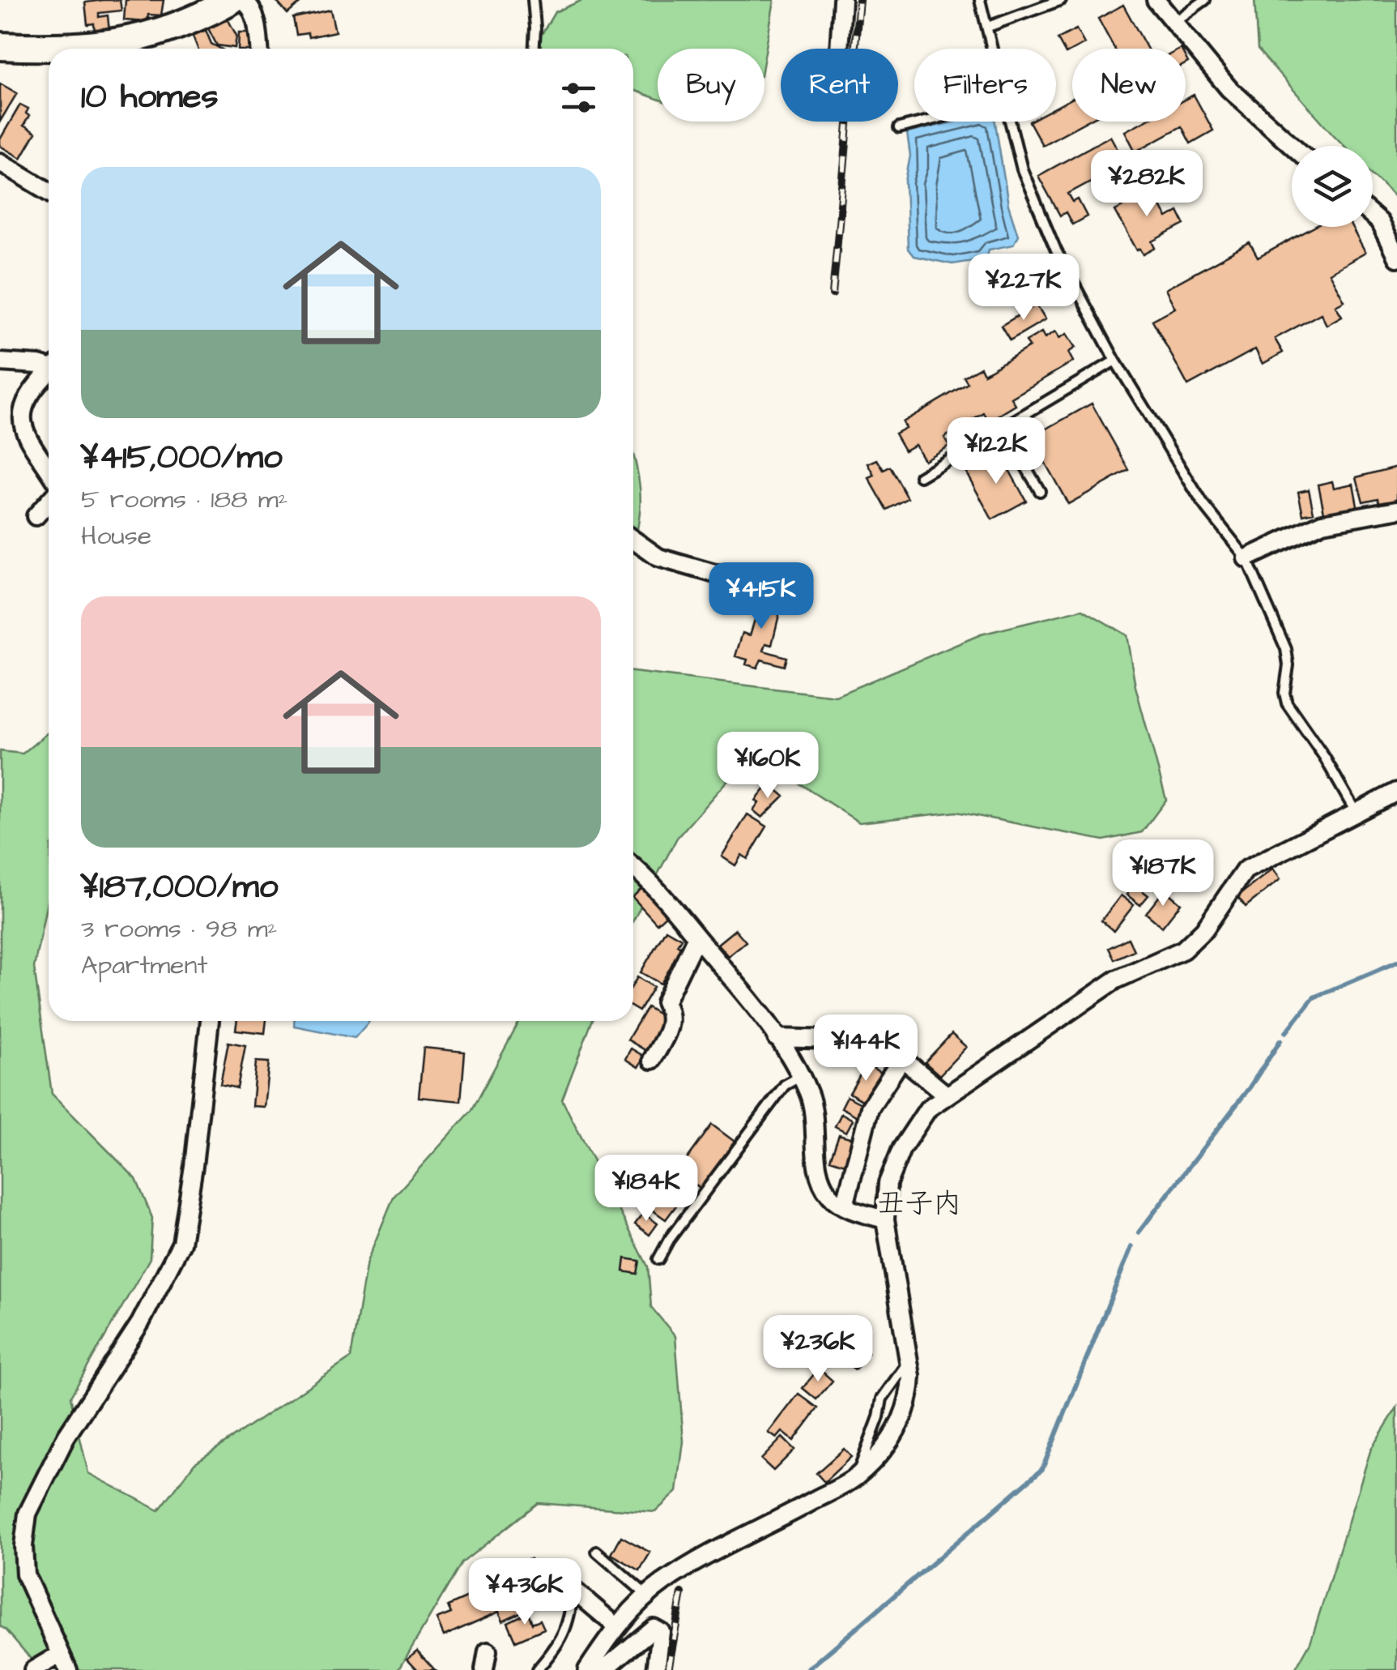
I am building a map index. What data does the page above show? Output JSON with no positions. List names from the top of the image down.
{
  "districts": ["丑子内"],
  "page": {
    "chip": [
      "Buy",
      "Rent",
      "Filters",
      "New"
    ],
    "heading": "10 homes",
    "list": [
      {
        "name": "¥415,000/mo",
        "note": "5 rooms · 188 m² · House"
      },
      {
        "name": "¥187,000/mo",
        "note": "3 rooms · 98 m² · Apartment"
      }
    ],
    "price": [
      "¥282K",
      "¥227K",
      "¥122K",
      "¥415K",
      "¥160K",
      "¥187K",
      "¥144K",
      "¥184K",
      "¥236K",
      "¥436K"
    ]
  }
}
